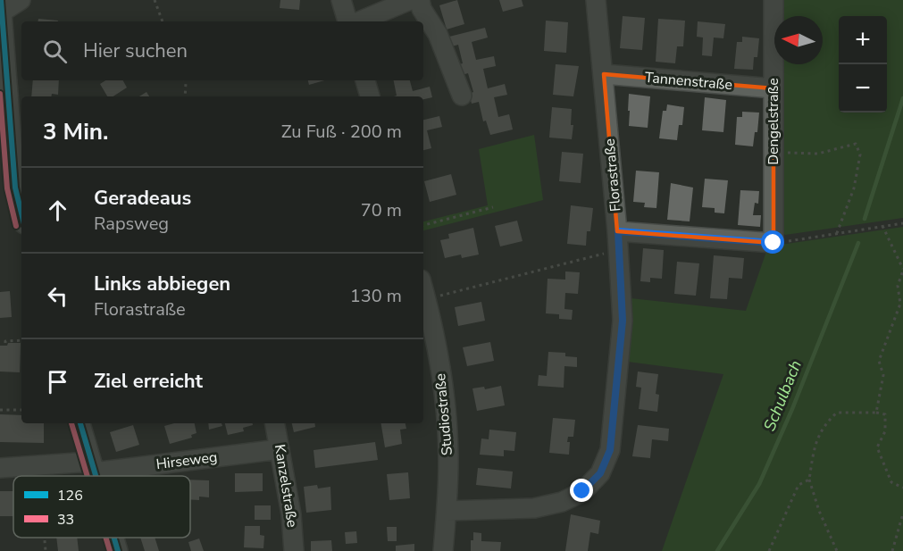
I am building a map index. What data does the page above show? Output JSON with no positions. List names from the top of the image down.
{
  "streets": {
    "street": [
      "Tannenstraße",
      "Dengelstraße",
      "Florastraße",
      "Studiostraße",
      "Hirseweg",
      "Kanzelstraße"
    ]
  },
  "crossings": [
    ["Tannenstraße", "Dengelstraße"],
    ["Tannenstraße", "Florastraße"],
    ["Florastraße", "Studiostraße"],
    ["Hirseweg", "Kanzelstraße"]
  ],
  "water": ["Schulbach"],
  "lines": ["transit line 126", "transit line 33"],
  "legend": ["126", "33"],
  "north": "left",
  "page": {
    "map_buttons": ["+", "−"],
    "search": "Hier suchen",
    "heading": ["3 Min.", "Zu Fuß · 200 m"],
    "list": [
      ["Geradeaus", "Rapsweg", "70 m"],
      ["Links abbiegen", "Florastraße", "130 m"],
      "Ziel erreicht"
    ]
  }
}
